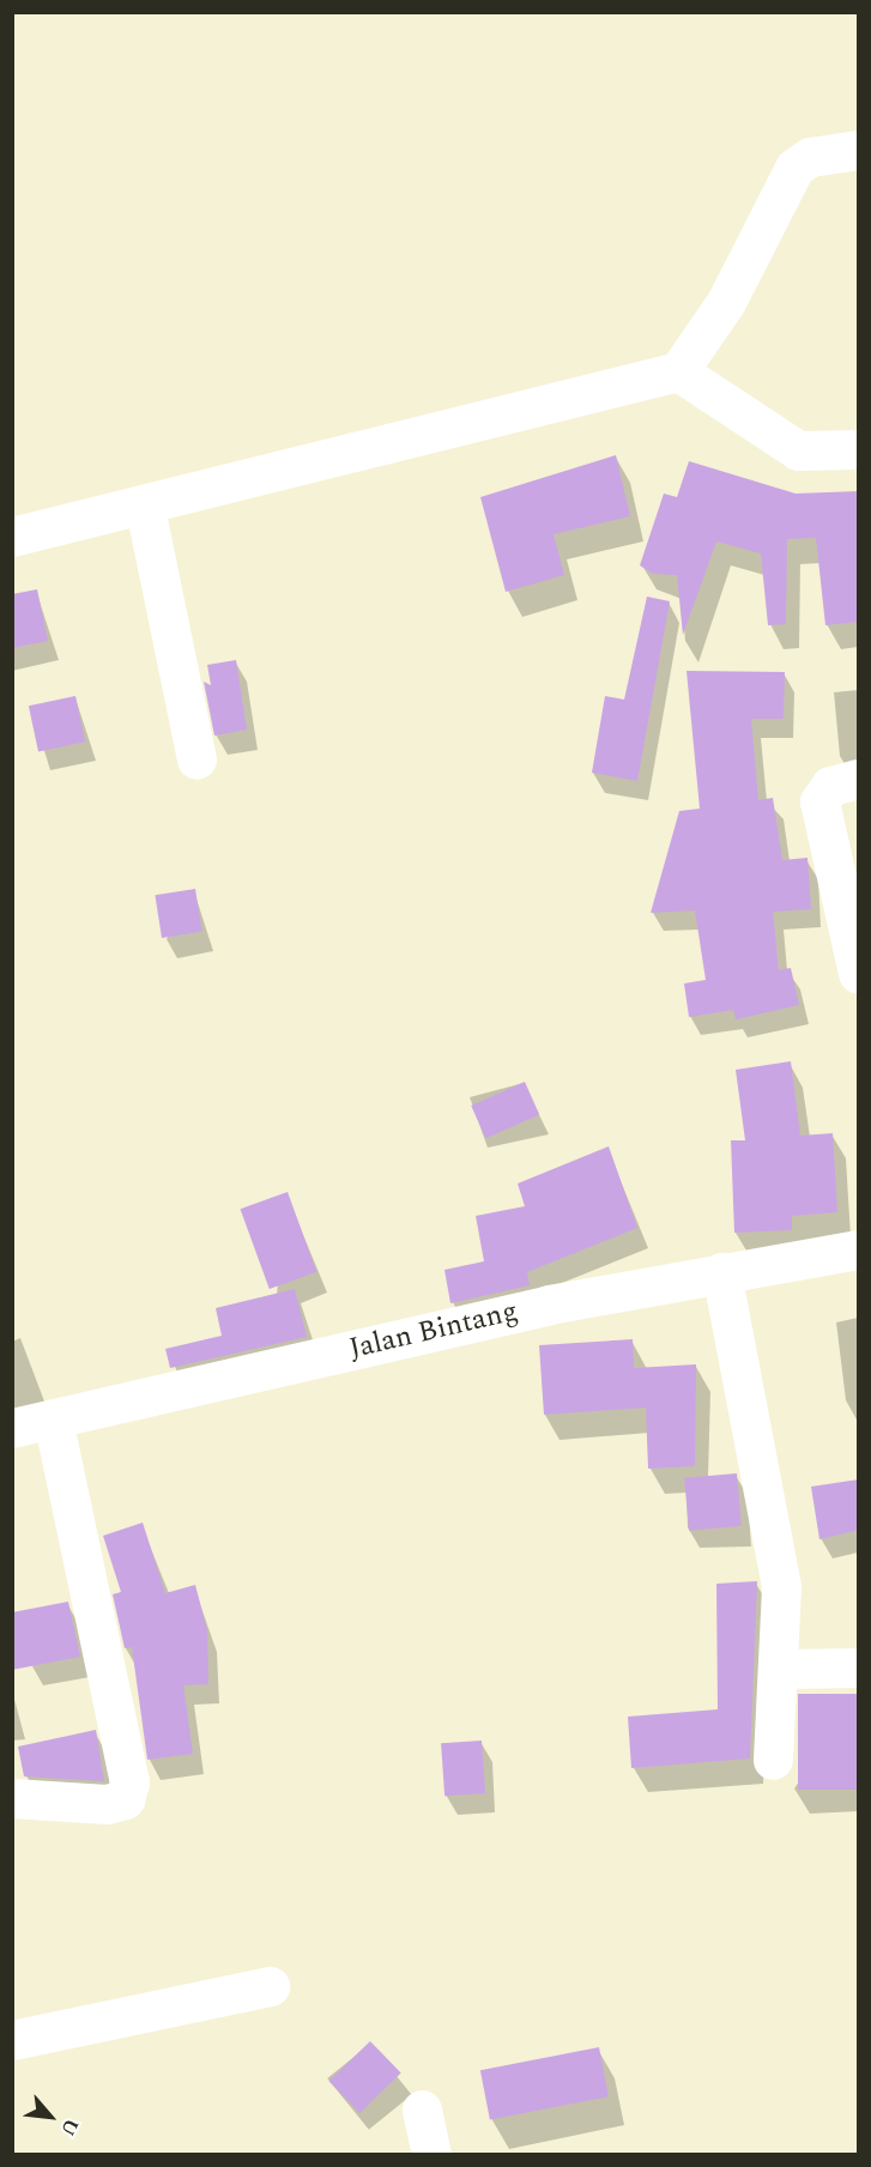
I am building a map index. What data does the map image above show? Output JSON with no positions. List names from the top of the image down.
{
  "streets": {
    "street": ["Jalan Bintang"]
  },
  "north": "bottom right"
}
